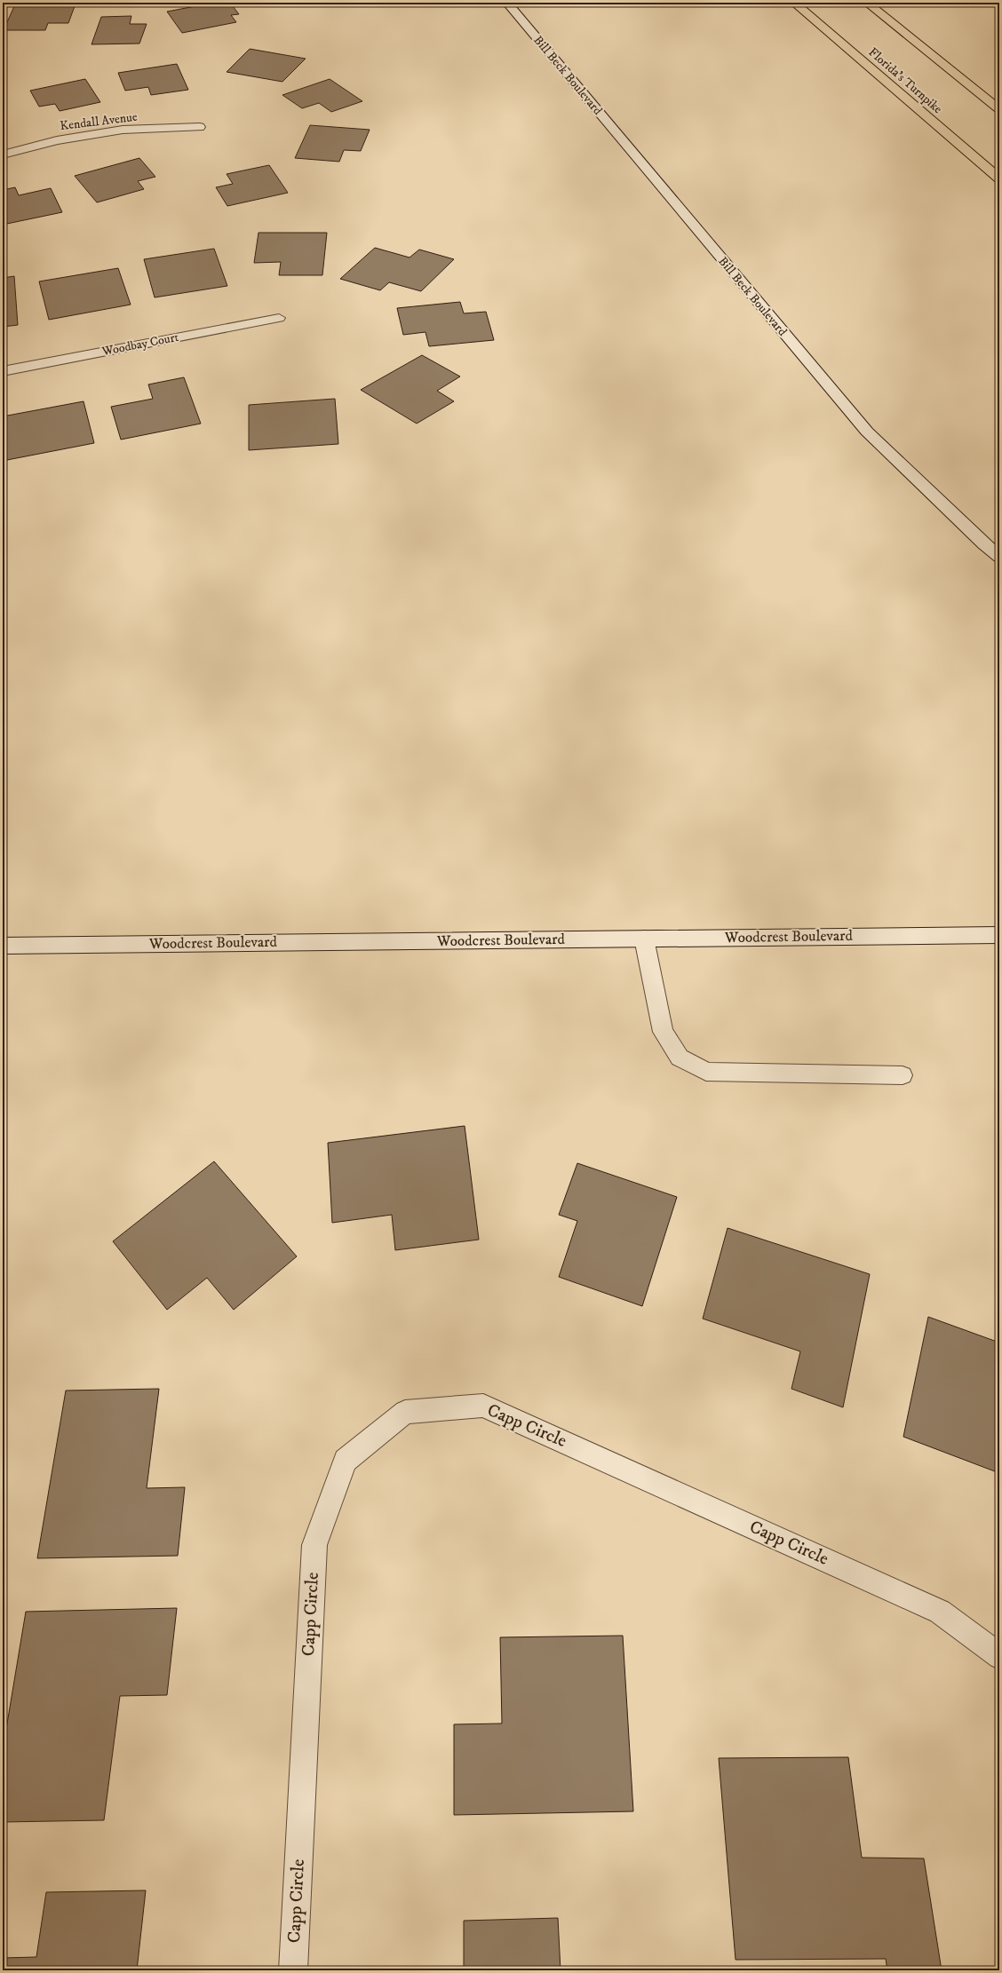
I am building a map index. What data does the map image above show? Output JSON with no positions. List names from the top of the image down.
{
  "streets": {
    "highway": ["Florida's Turnpike"],
    "street": [
      "Bill Beck Boulevard",
      "Kendall Avenue",
      "Woodbay Court",
      "Woodcrest Boulevard",
      "Capp Circle"
    ]
  }
}
